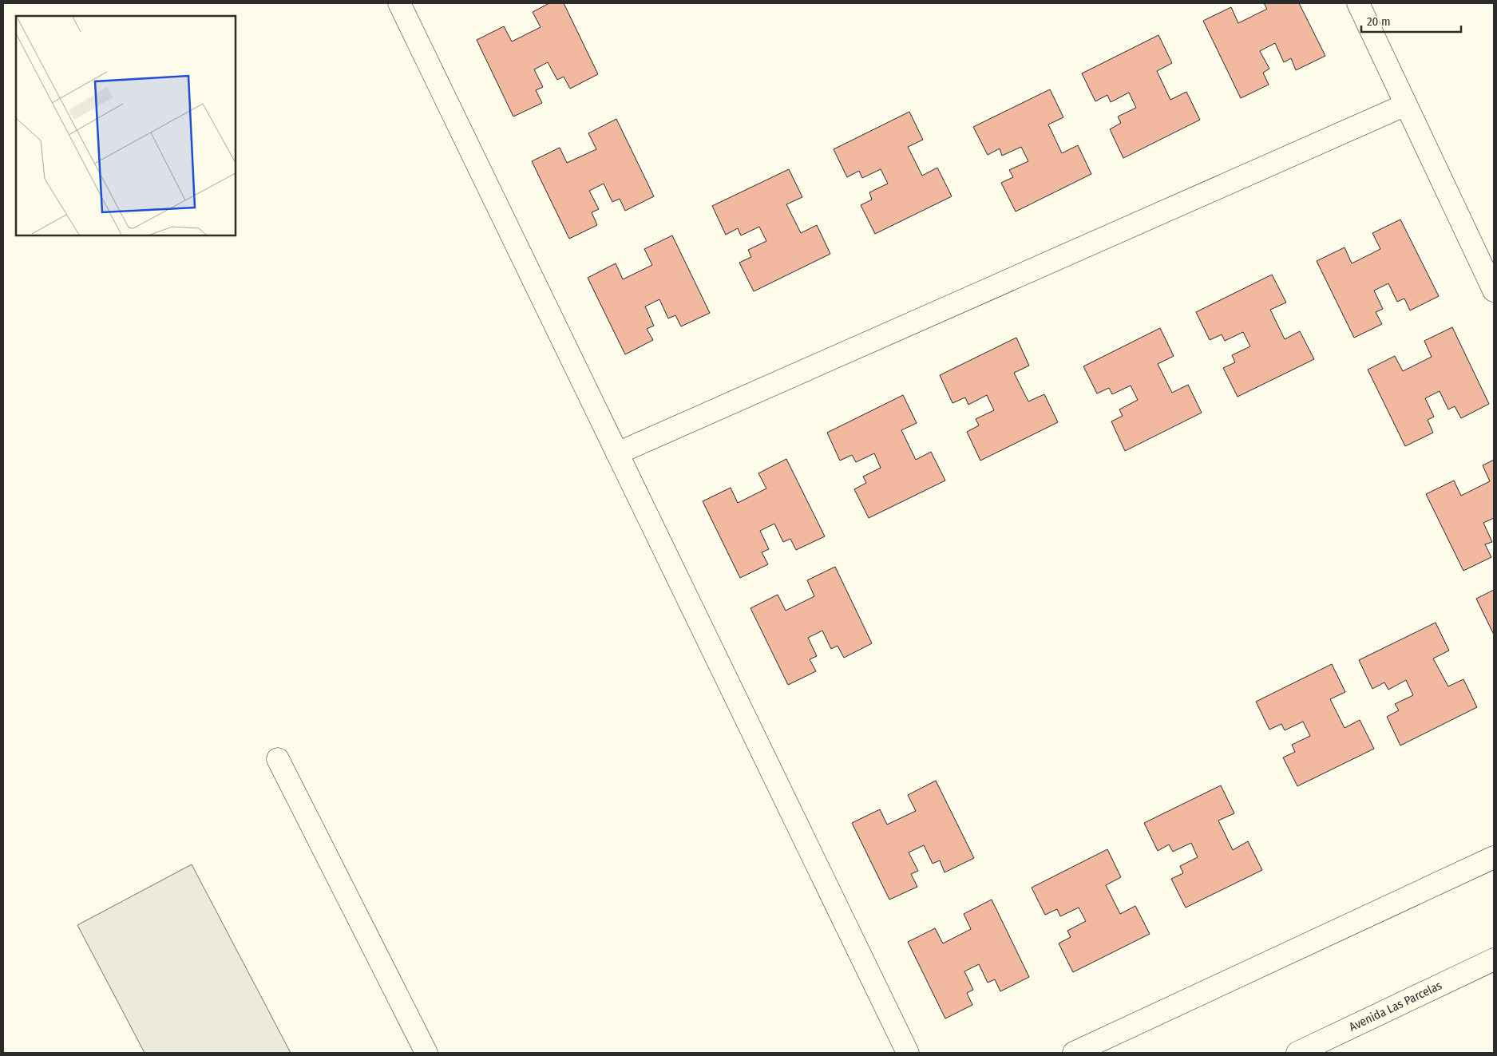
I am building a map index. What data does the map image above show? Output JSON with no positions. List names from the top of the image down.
{
  "streets": {
    "street": ["Avenida Las Parcelas"]
  },
  "scale_bar": "20 m"
}
